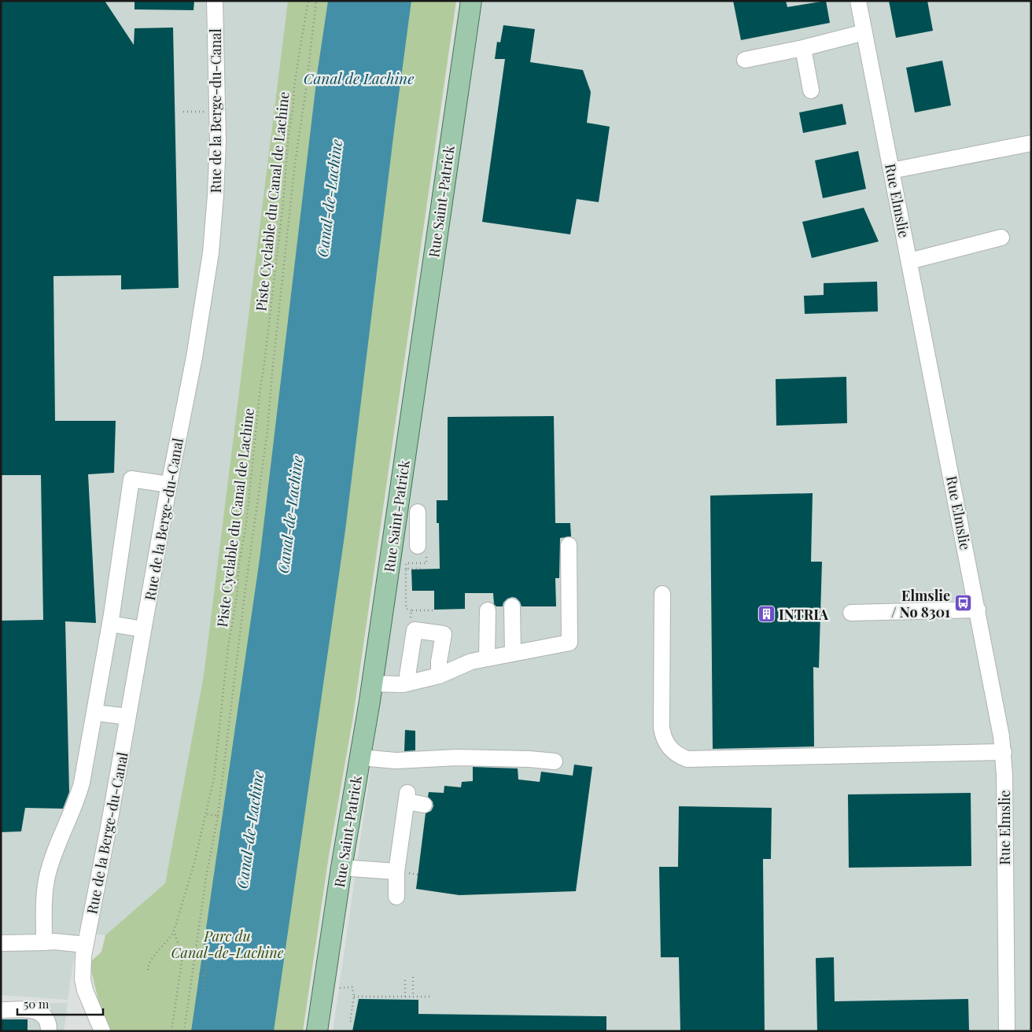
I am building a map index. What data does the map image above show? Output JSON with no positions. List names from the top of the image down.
{
  "streets": {
    "main road": ["Rue Saint-Patrick"],
    "street": ["Rue de la Berge-du-Canal", "Rue Elmslie"],
    "path": ["Piste Cyclable du Canal de Lachine"]
  },
  "water": ["Canal de Lachine", "Canal-de-Lachine"],
  "parks": ["Parc du Canal-de-Lachine"],
  "places": {
    "bus stop": ["Elmslie / No 8301"],
    "building": ["INTRIA"]
  },
  "scale_bar": "50 m"
}
